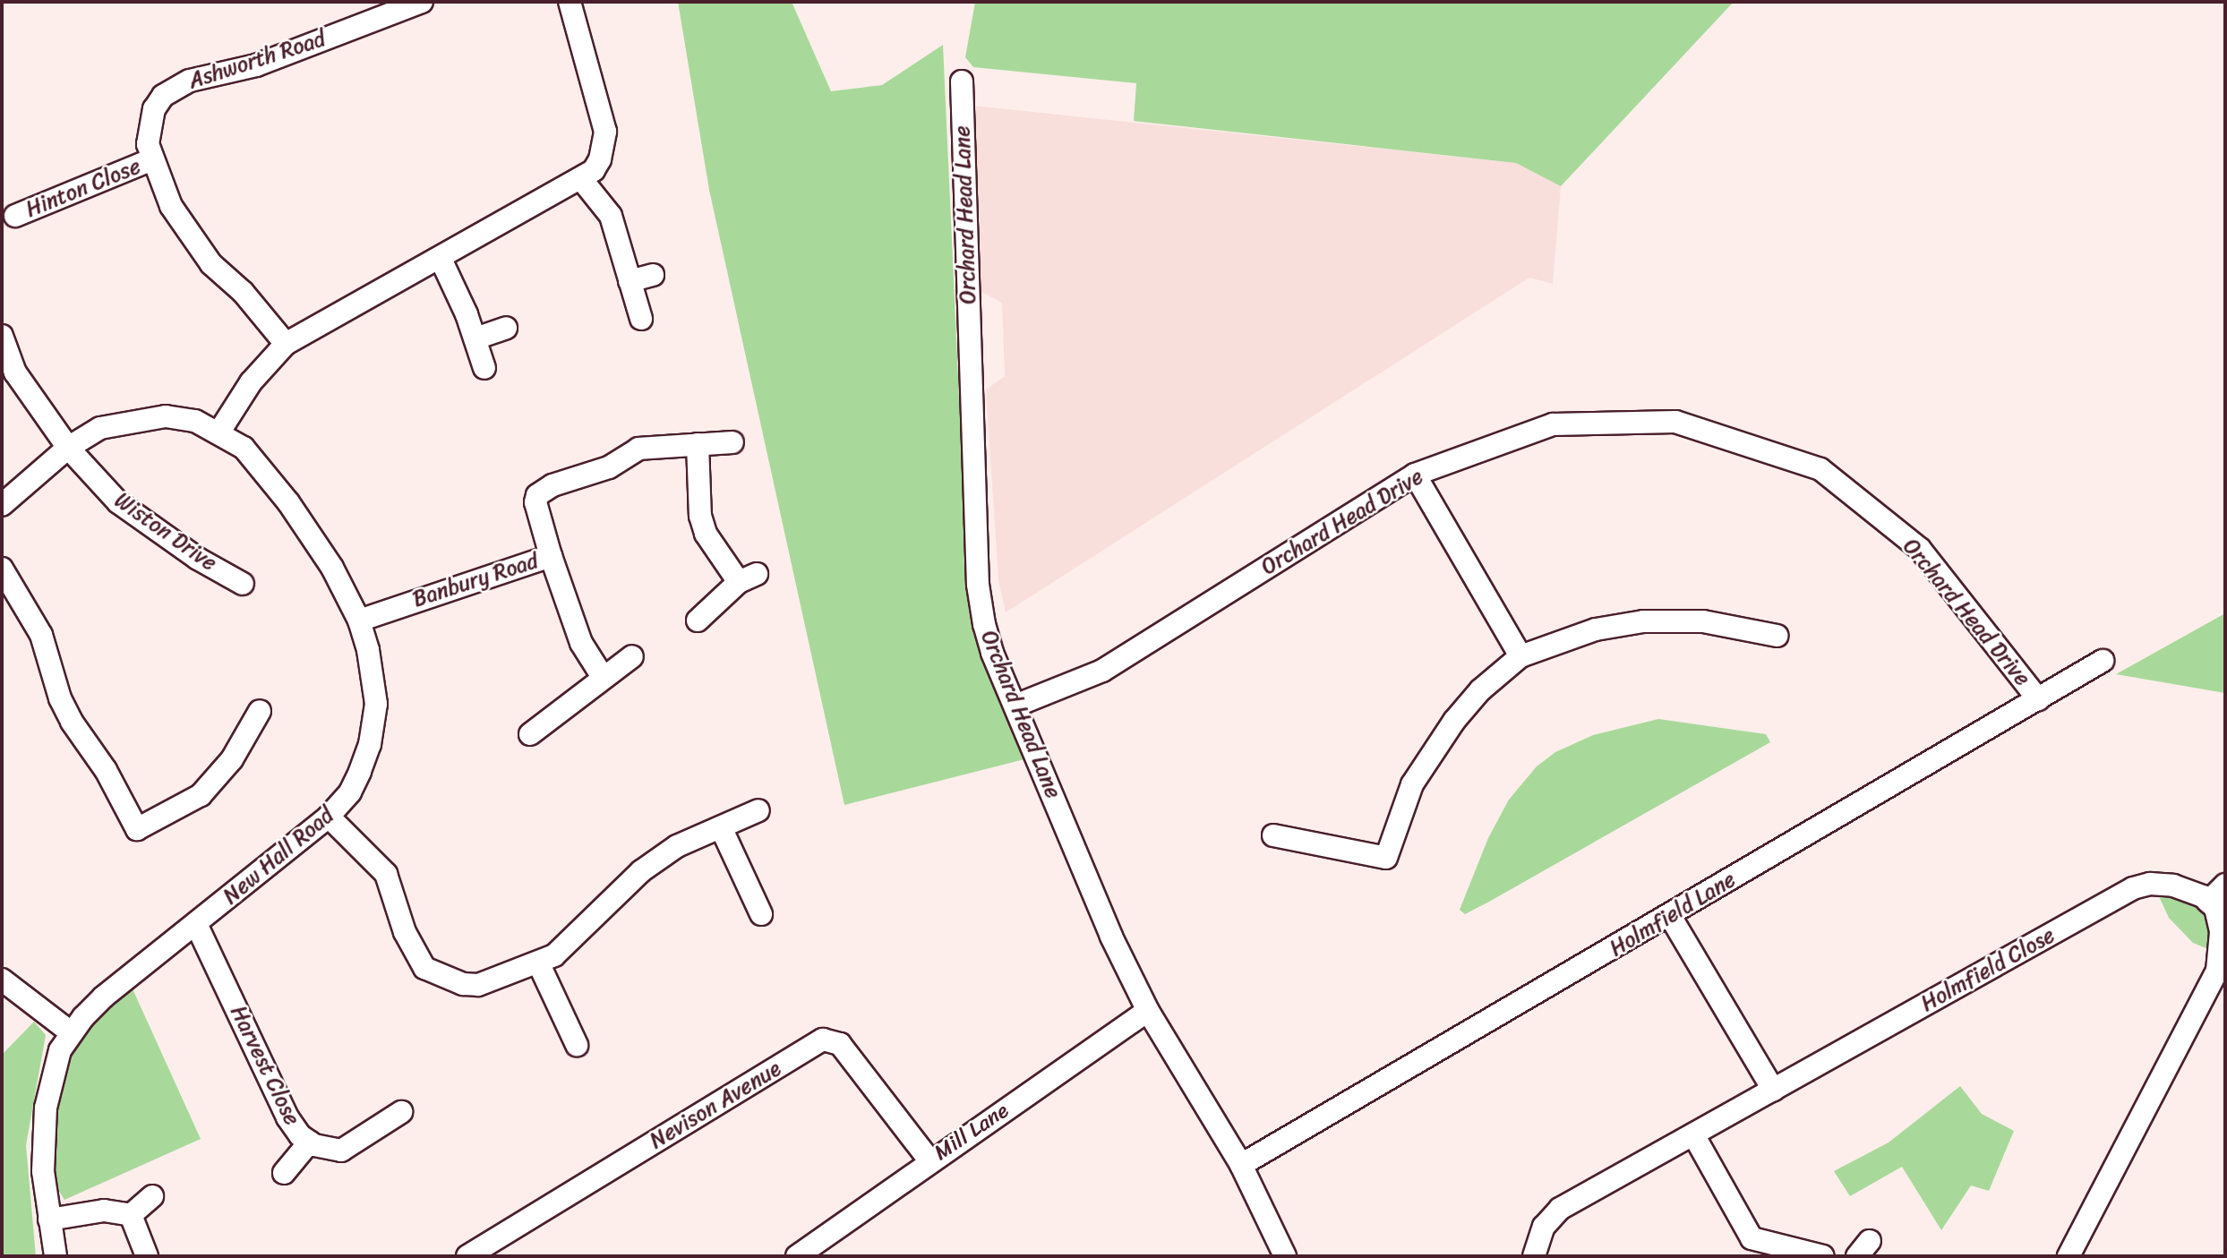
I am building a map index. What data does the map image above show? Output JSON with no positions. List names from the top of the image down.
{
  "streets": {
    "street": [
      "Ashworth Road",
      "Hinton Close",
      "Orchard Head Lane",
      "Orchard Head Drive",
      "Wiston Drive",
      "Banbury Road",
      "New Hall Road",
      "Holmfield Lane",
      "Holmfield Close",
      "Harvest Close",
      "Nevison Avenue",
      "Mill Lane"
    ]
  },
  "crossings": [
    ["Ashworth Road", "Hinton Close"],
    ["Orchard Head Lane", "Orchard Head Drive"],
    ["Orchard Head Lane", "Holmfield Lane"],
    ["Orchard Head Lane", "Mill Lane"],
    ["Orchard Head Drive", "Holmfield Lane"],
    ["Wiston Drive", "New Hall Road"],
    ["Banbury Road", "New Hall Road"],
    ["New Hall Road", "Harvest Close"],
    ["Nevison Avenue", "Mill Lane"]
  ]
}
